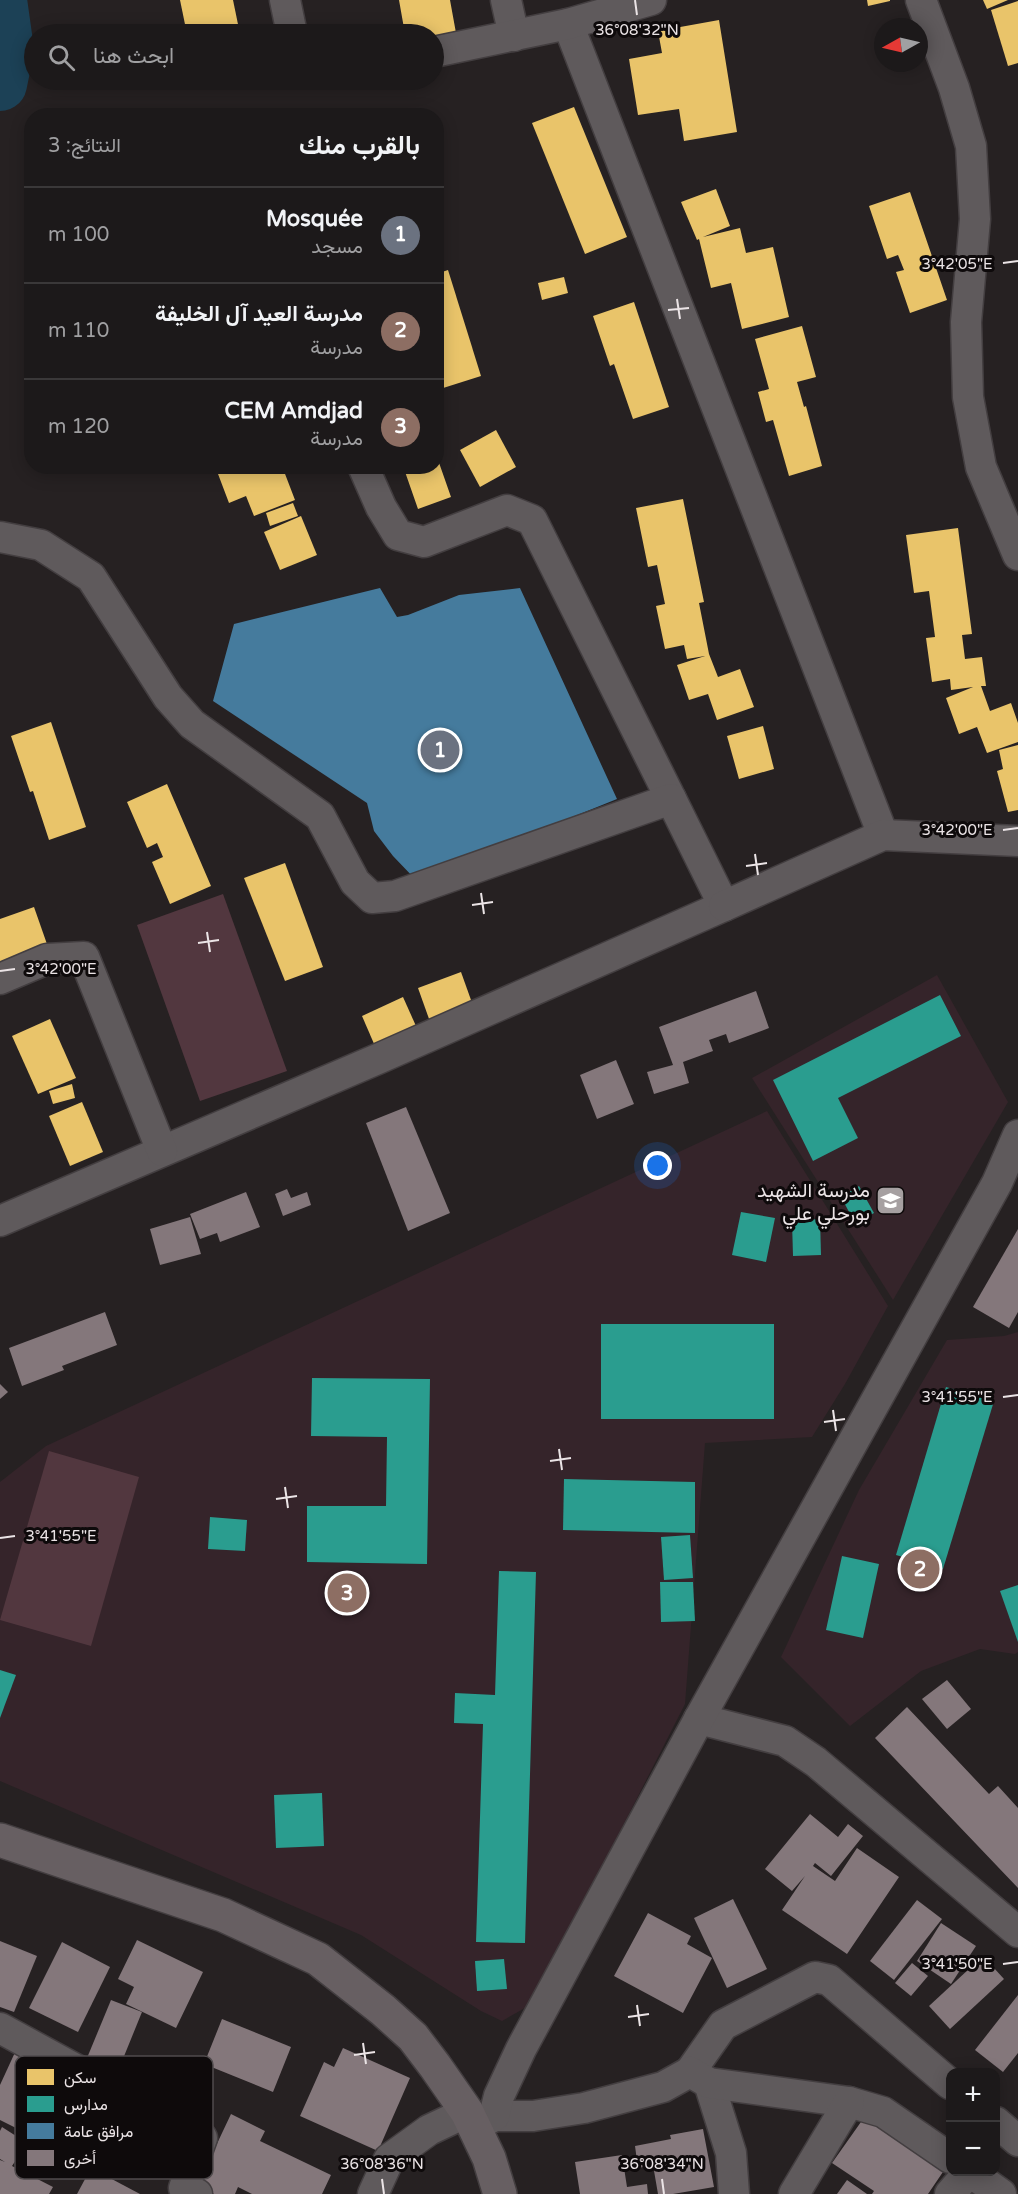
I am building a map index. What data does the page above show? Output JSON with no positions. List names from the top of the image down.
{
  "places": {
    "school or university": ["مدرسة الشهيد بورحلي علي"]
  },
  "legend": [
    "سكن",
    "مدارس",
    "مرافق عامة",
    "أخرى"
  ],
  "north": "left",
  "page": {
    "search": "ابحث هنا",
    "heading": ["بالقرب منك", "النتائج: 3"],
    "list": [
      {
        "mark": "1",
        "name": "Mosquée",
        "note": "مسجد",
        "value": "100 m"
      },
      {
        "mark": "2",
        "name": "مدرسة العيد آل الخليفة",
        "note": "مدرسة",
        "value": "110 m"
      },
      {
        "mark": "3",
        "name": "CEM Amdjad",
        "note": "مدرسة",
        "value": "120 m"
      }
    ],
    "pins": ["1", "2", "3"],
    "map_buttons": ["+", "−"]
  },
  "coordinates": [
    "36°08'32\"N",
    "3°42'05\"E",
    "3°42'00\"E",
    "3°41'55\"E",
    "3°41'50\"E",
    "36°08'36\"N",
    "36°08'34\"N"
  ]
}
